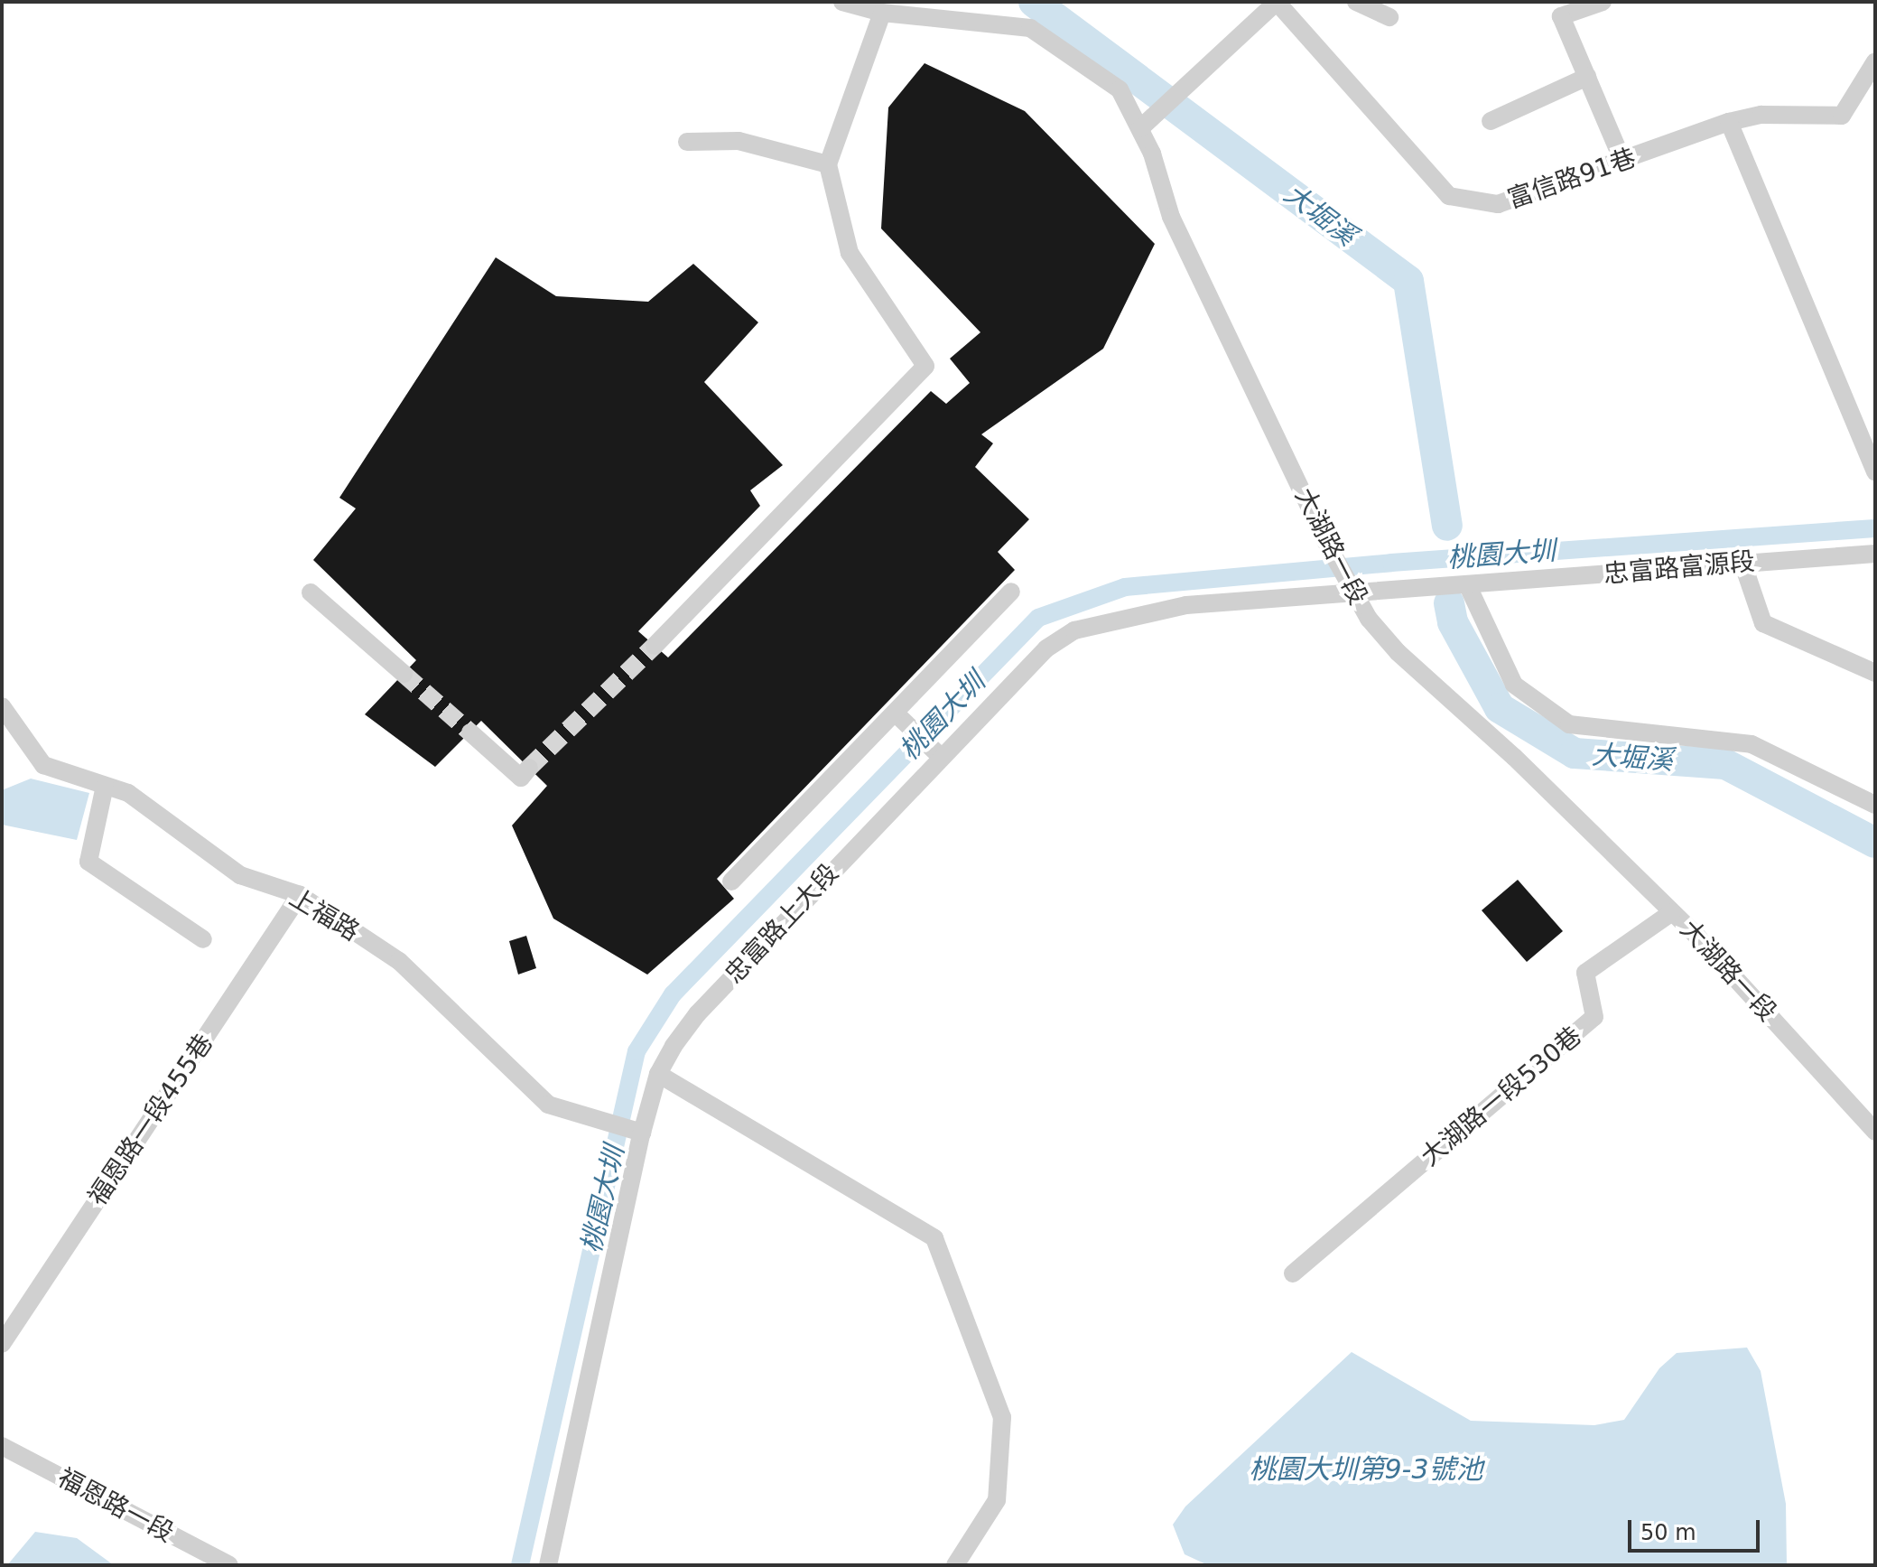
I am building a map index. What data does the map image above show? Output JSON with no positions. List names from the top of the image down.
{
  "streets": {
    "street": [
      "富信路91巷",
      "大湖路一段",
      "忠富路富源段",
      "上福路",
      "忠富路上大段",
      "大湖路一段530巷",
      "福恩路一段455巷",
      "福恩路一段"
    ]
  },
  "crossings": [
    ["大湖路一段", "忠富路富源段"],
    ["大湖路一段", "忠富路上大段"],
    ["大湖路一段", "大湖路一段530巷"],
    ["忠富路富源段", "忠富路上大段"],
    ["上福路", "忠富路上大段"],
    ["上福路", "福恩路一段455巷"]
  ],
  "water": ["大堀溪", "桃園大圳", "桃園大圳第9-3號池"],
  "scale_bar": "50 m"
}
